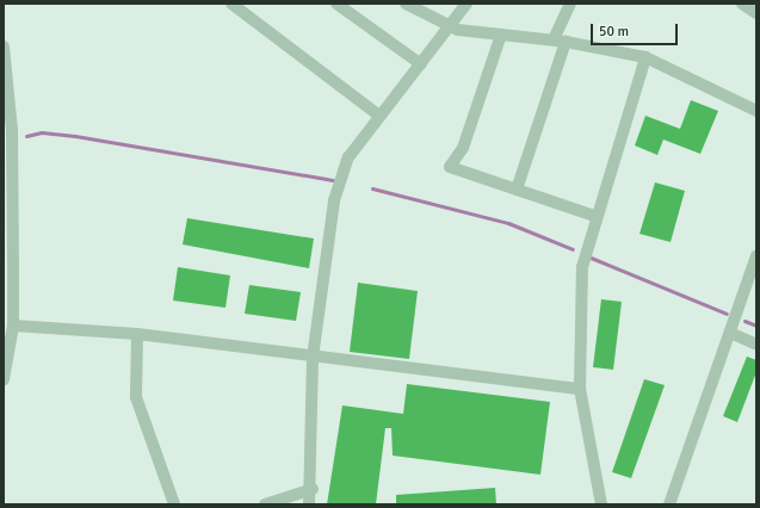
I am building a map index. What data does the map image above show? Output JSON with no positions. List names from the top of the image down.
{
  "scale_bar": "50 m"
}
